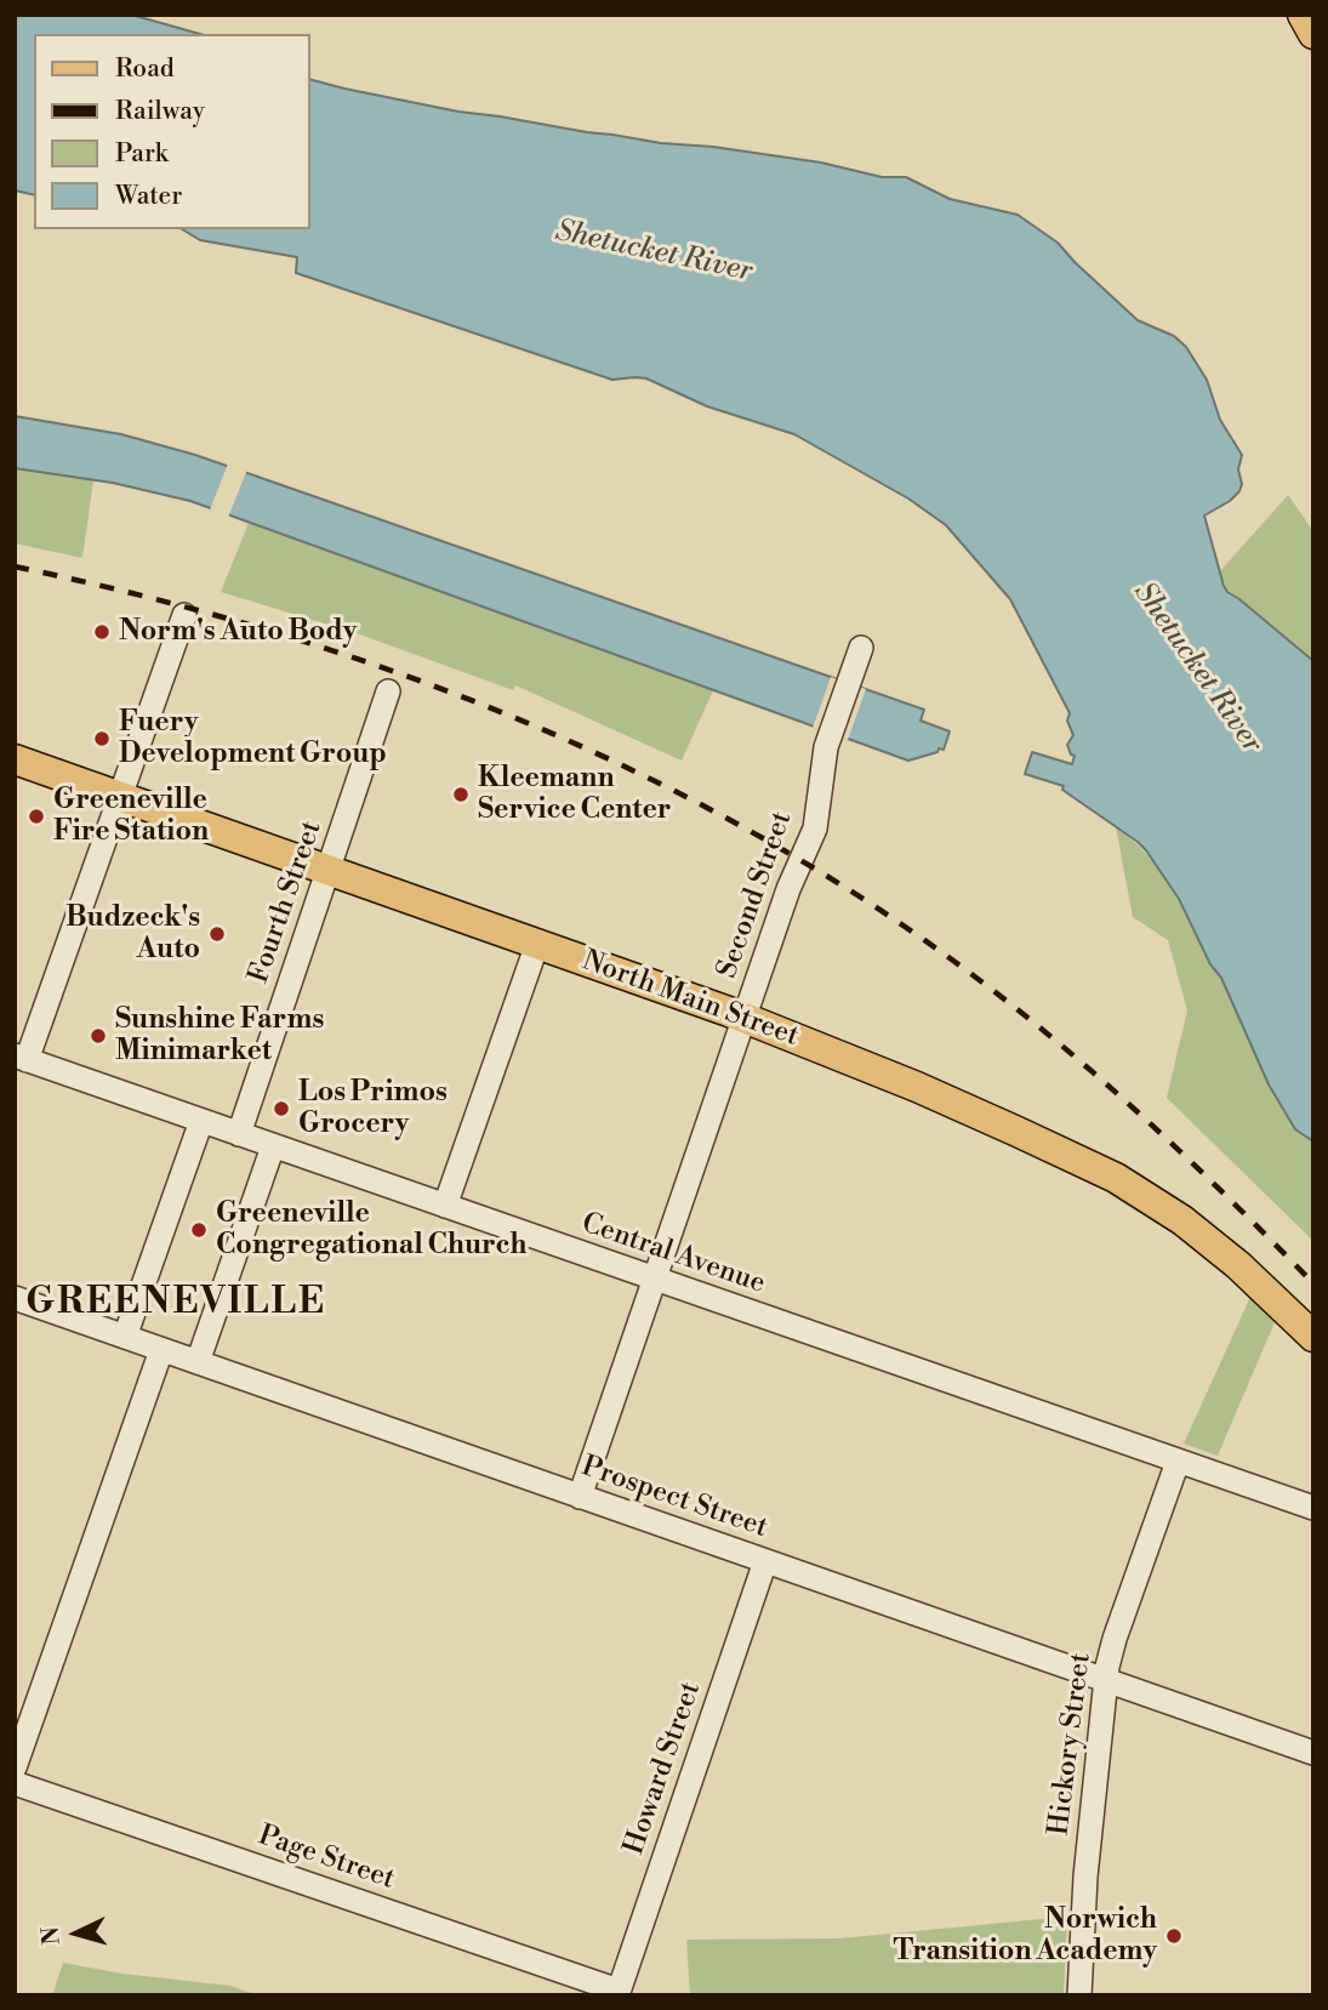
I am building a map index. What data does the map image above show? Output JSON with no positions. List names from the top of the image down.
{
  "streets": {
    "main road": ["North Main Street"],
    "street": [
      "Second Street",
      "Fourth Street",
      "Central Avenue",
      "Prospect Street",
      "Hickory Street",
      "Howard Street",
      "Page Street"
    ]
  },
  "crossings": [
    ["Second Street", "North Main Street"],
    ["Second Street", "Central Avenue"],
    ["Second Street", "Prospect Street"],
    ["Fourth Street", "North Main Street"],
    ["Fourth Street", "Central Avenue"],
    ["Central Avenue", "Hickory Street"],
    ["Prospect Street", "Hickory Street"],
    ["Prospect Street", "Howard Street"],
    ["Howard Street", "Page Street"]
  ],
  "districts": ["GREENEVILLE"],
  "water": ["Shetucket River"],
  "places": [
    "Norm's Auto Body",
    "Fuery Development Group",
    "Kleemann Service Center",
    "Greeneville Fire Station",
    "Budzeck's Auto",
    "Sunshine Farms Minimarket",
    "Los Primos Grocery",
    "Greeneville Congregational Church",
    "Norwich Transition Academy"
  ],
  "legend": [
    "Road",
    "Railway",
    "Park",
    "Water"
  ],
  "north": "left"
}
